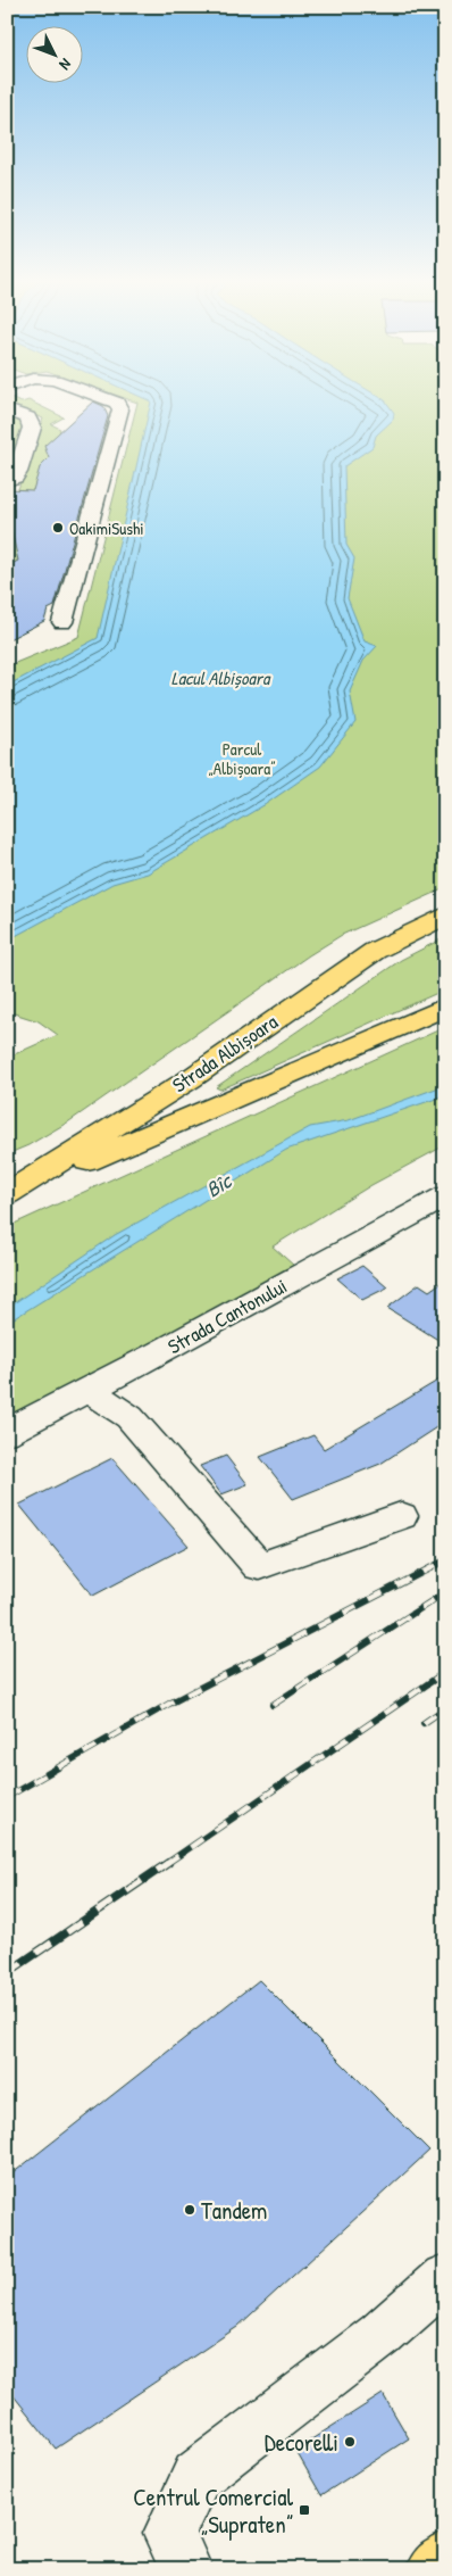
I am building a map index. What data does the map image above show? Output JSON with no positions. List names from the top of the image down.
{
  "streets": {
    "main road": ["Strada Albișoara"],
    "street": ["Strada Cantonului"]
  },
  "water": ["Lacul Albișoara", "Bîc"],
  "parks": ["Parcul „Albișoara”"],
  "places": {
    "other": ["OakimiSushi", "Tandem", "Decorelli"],
    "transit": ["Centrul Comercial „Supraten”"]
  },
  "north": "bottom right"
}
